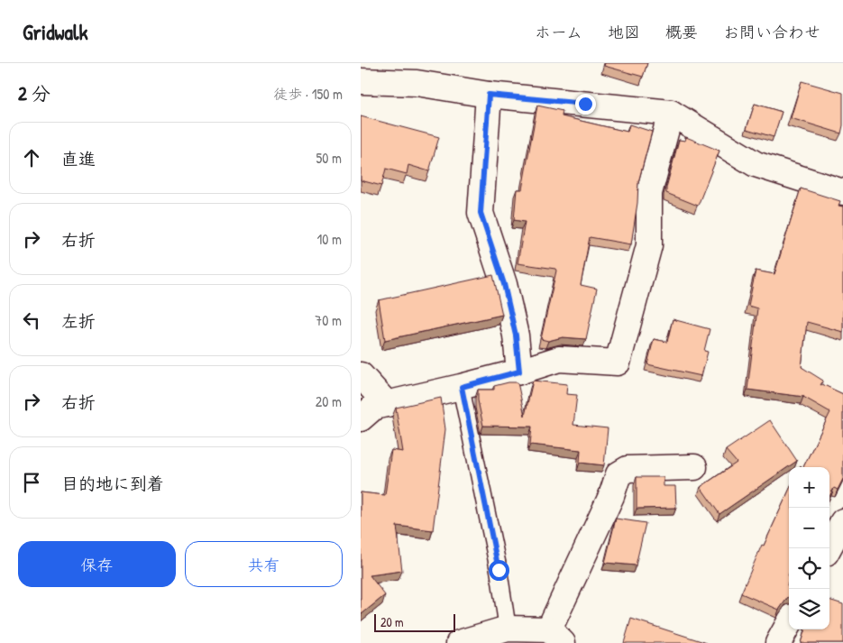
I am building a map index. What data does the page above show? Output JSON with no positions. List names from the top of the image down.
{
  "scale_bar": "20 m",
  "page": {
    "header": "Gridwalk",
    "nav": [
      "ホーム",
      "地図",
      "概要",
      "お問い合わせ"
    ],
    "heading": ["2 分", "徒歩 · 150 m"],
    "list": [
      ["直進", "50 m"],
      ["右折", "10 m"],
      ["左折", "70 m"],
      ["右折", "20 m"],
      "目的地に到着"
    ],
    "map_buttons": ["+", "−"],
    "buttons": ["保存", "共有"],
    "scale": "20 m"
  }
}
